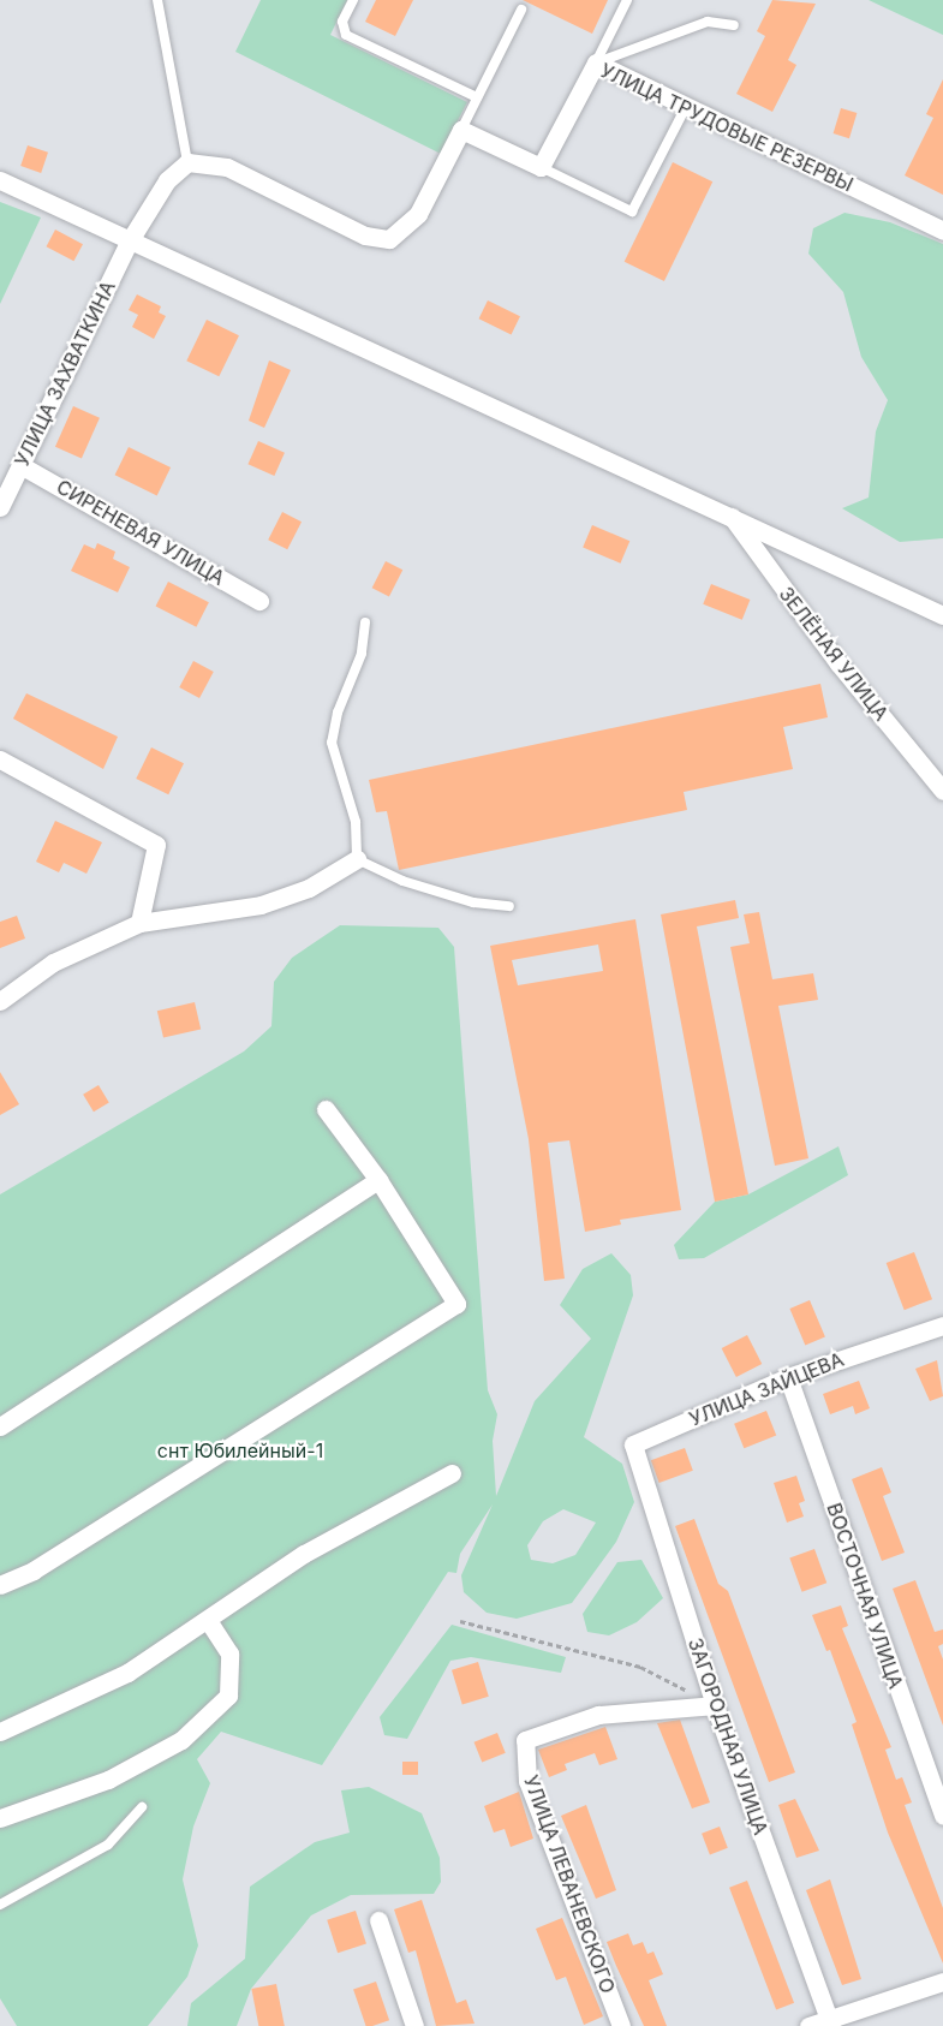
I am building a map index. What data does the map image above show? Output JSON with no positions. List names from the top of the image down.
{
  "streets": {
    "street": [
      "УЛИЦА ТРУДОВЫЕ РЕЗЕРВЫ",
      "УЛИЦА ЗАХВАТКИНА",
      "СИРЕНЕВАЯ УЛИЦА",
      "ЗЕЛЁНАЯ УЛИЦА",
      "УЛИЦА ЗАЙЦЕВА",
      "ВОСТОЧНАЯ УЛИЦА",
      "ЗАГОРОДНАЯ УЛИЦА",
      "УЛИЦА ЛЕВАНЕВСКОГО"
    ]
  },
  "crossings": [
    ["УЛИЦА ЗАХВАТКИНА", "СИРЕНЕВАЯ УЛИЦА"],
    ["УЛИЦА ЗАЙЦЕВА", "ВОСТОЧНАЯ УЛИЦА"],
    ["УЛИЦА ЗАЙЦЕВА", "ЗАГОРОДНАЯ УЛИЦА"],
    ["ЗАГОРОДНАЯ УЛИЦА", "УЛИЦА ЛЕВАНЕВСКОГО"]
  ],
  "parks": ["снт Юбилейный-1"]
}
